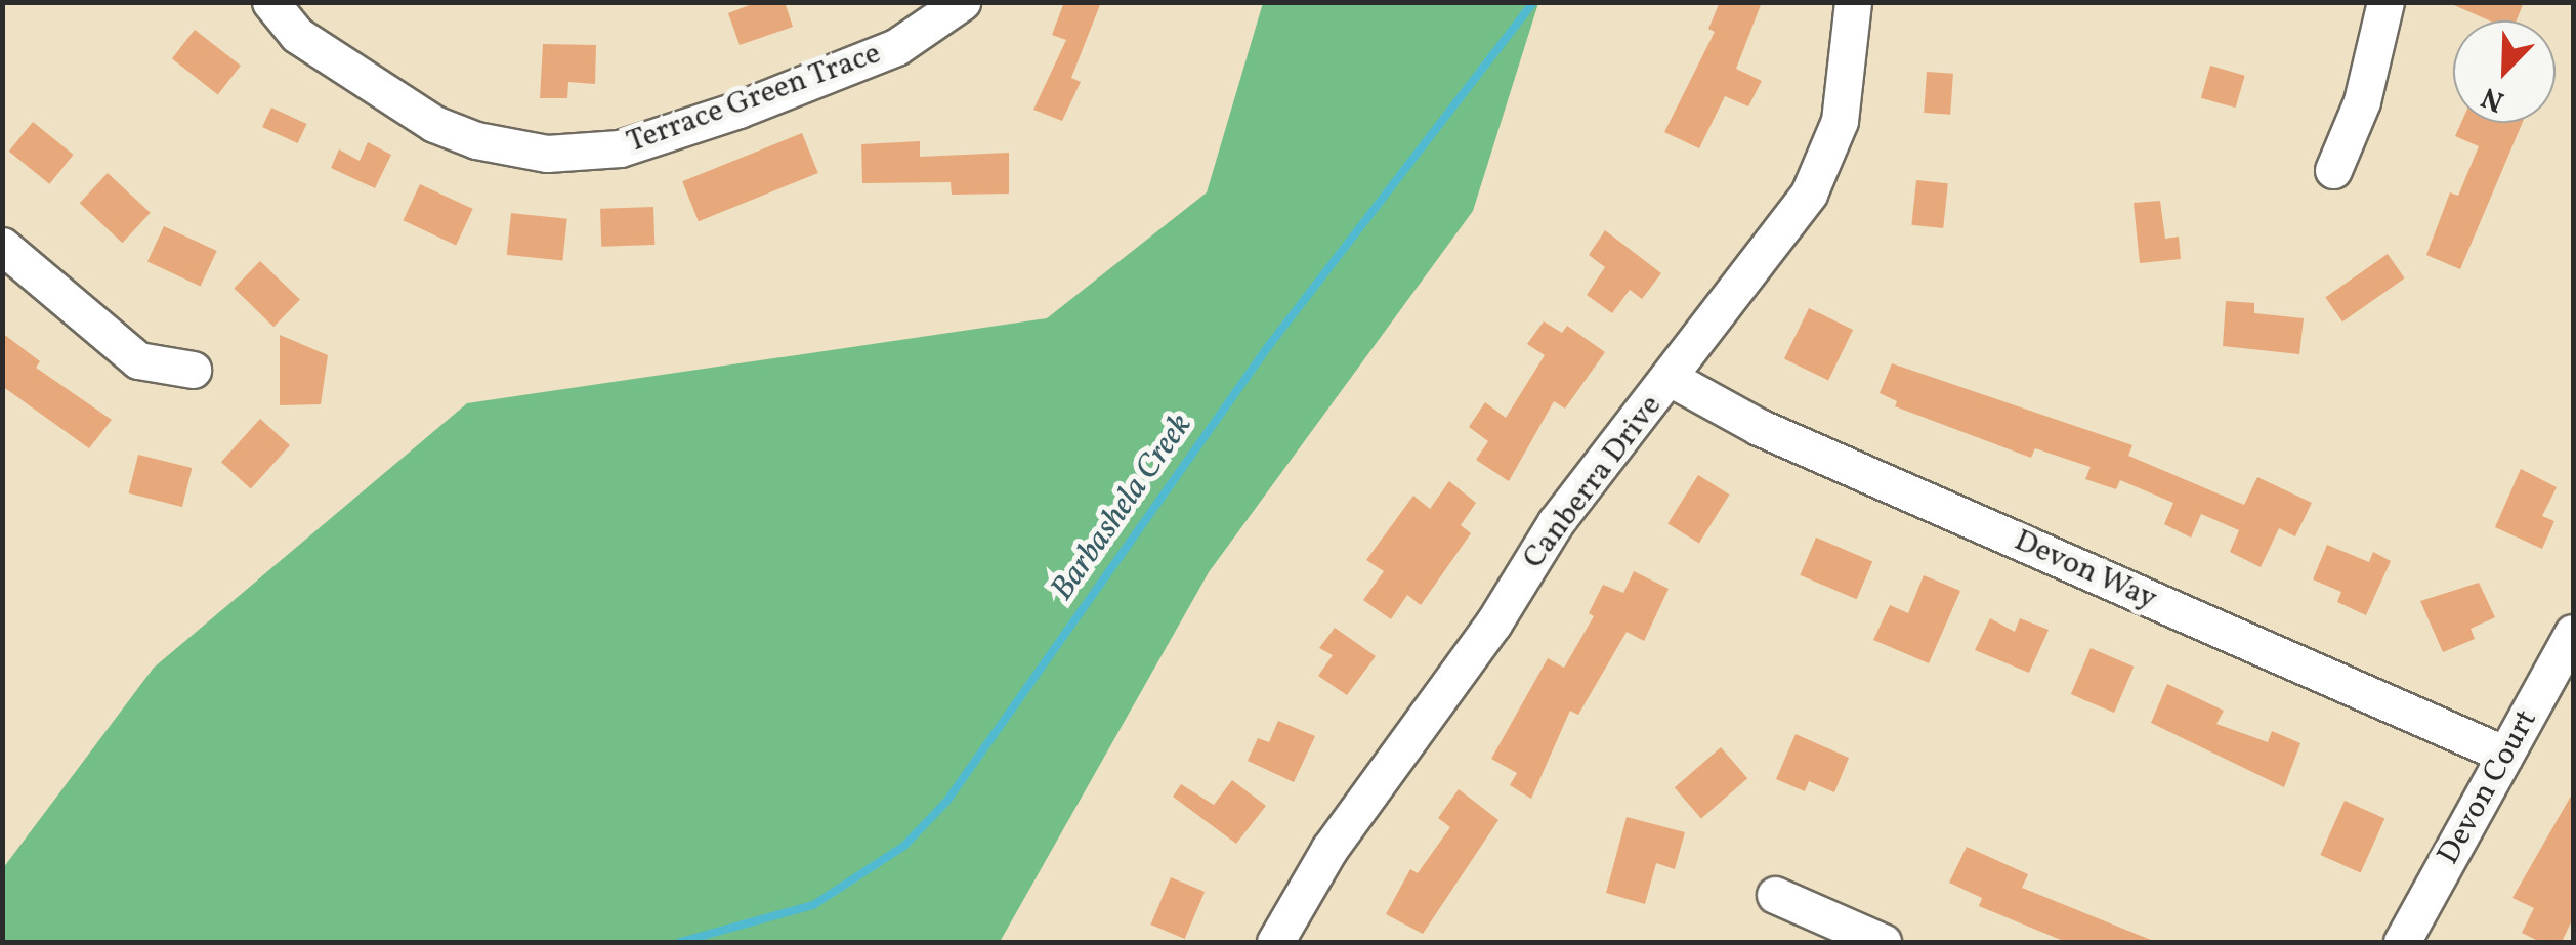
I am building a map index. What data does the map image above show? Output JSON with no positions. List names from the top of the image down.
{
  "streets": {
    "street": [
      "Terrace Green Trace",
      "Canberra Drive",
      "Devon Way",
      "Devon Court"
    ]
  },
  "crossings": [
    ["Canberra Drive", "Devon Way"],
    ["Devon Way", "Devon Court"]
  ],
  "water": ["Barbashela Creek"],
  "north": "bottom left"
}
